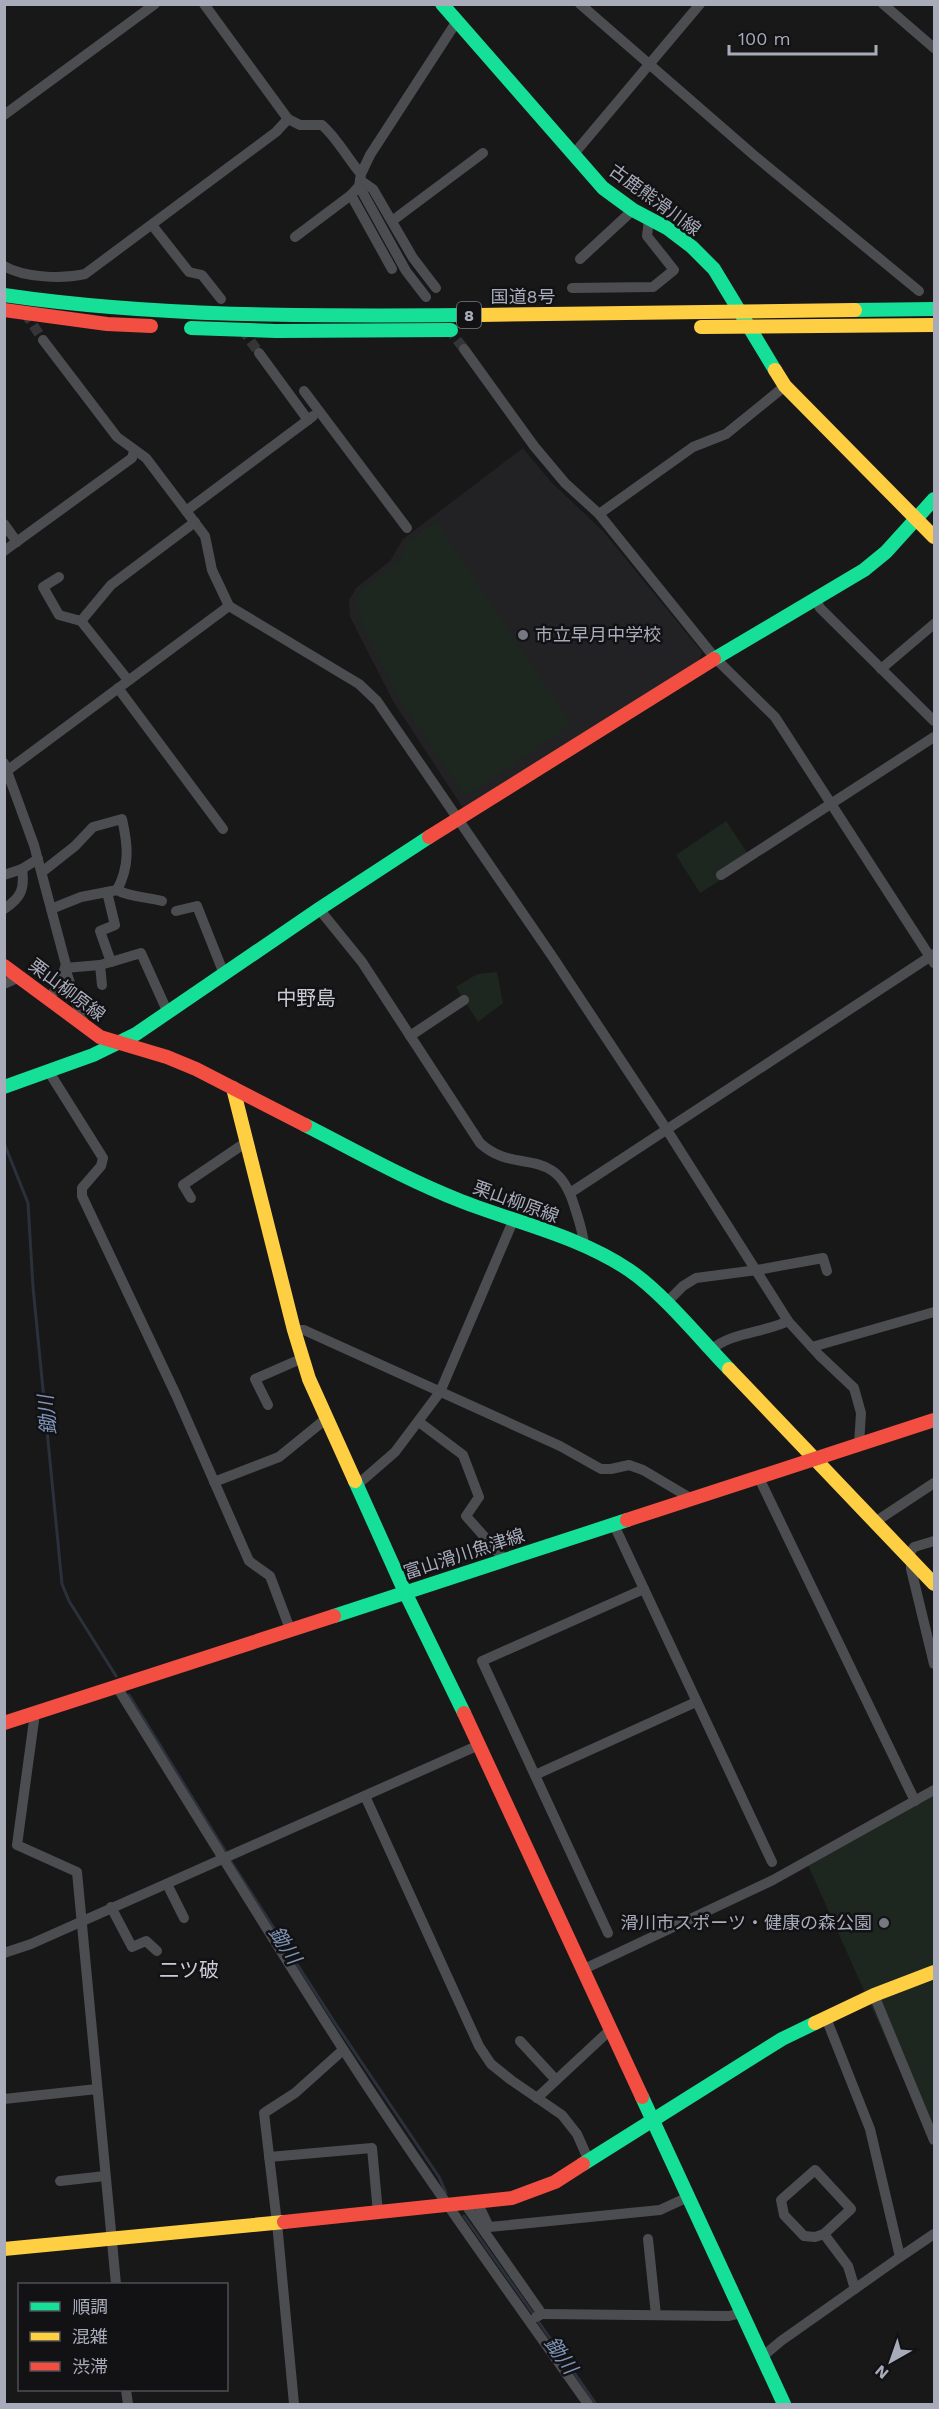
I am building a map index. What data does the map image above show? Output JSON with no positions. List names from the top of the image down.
{
  "streets": {
    "main road": [
      "古鹿熊滑川線",
      "国道8号",
      "8",
      "栗山柳原線",
      "富山滑川魚津線"
    ]
  },
  "crossings": [
    ["古鹿熊滑川線", "国道8号"],
    ["栗山柳原線", "富山滑川魚津線"]
  ],
  "districts": ["中野島", "二ツ破"],
  "water": ["鋤川"],
  "places": ["市立早月中学校", "滑川市スポーツ・健康の森公園"],
  "legend": ["順調", "混雑", "渋滞"],
  "scale_bar": "100 m",
  "north": "bottom left"
}
